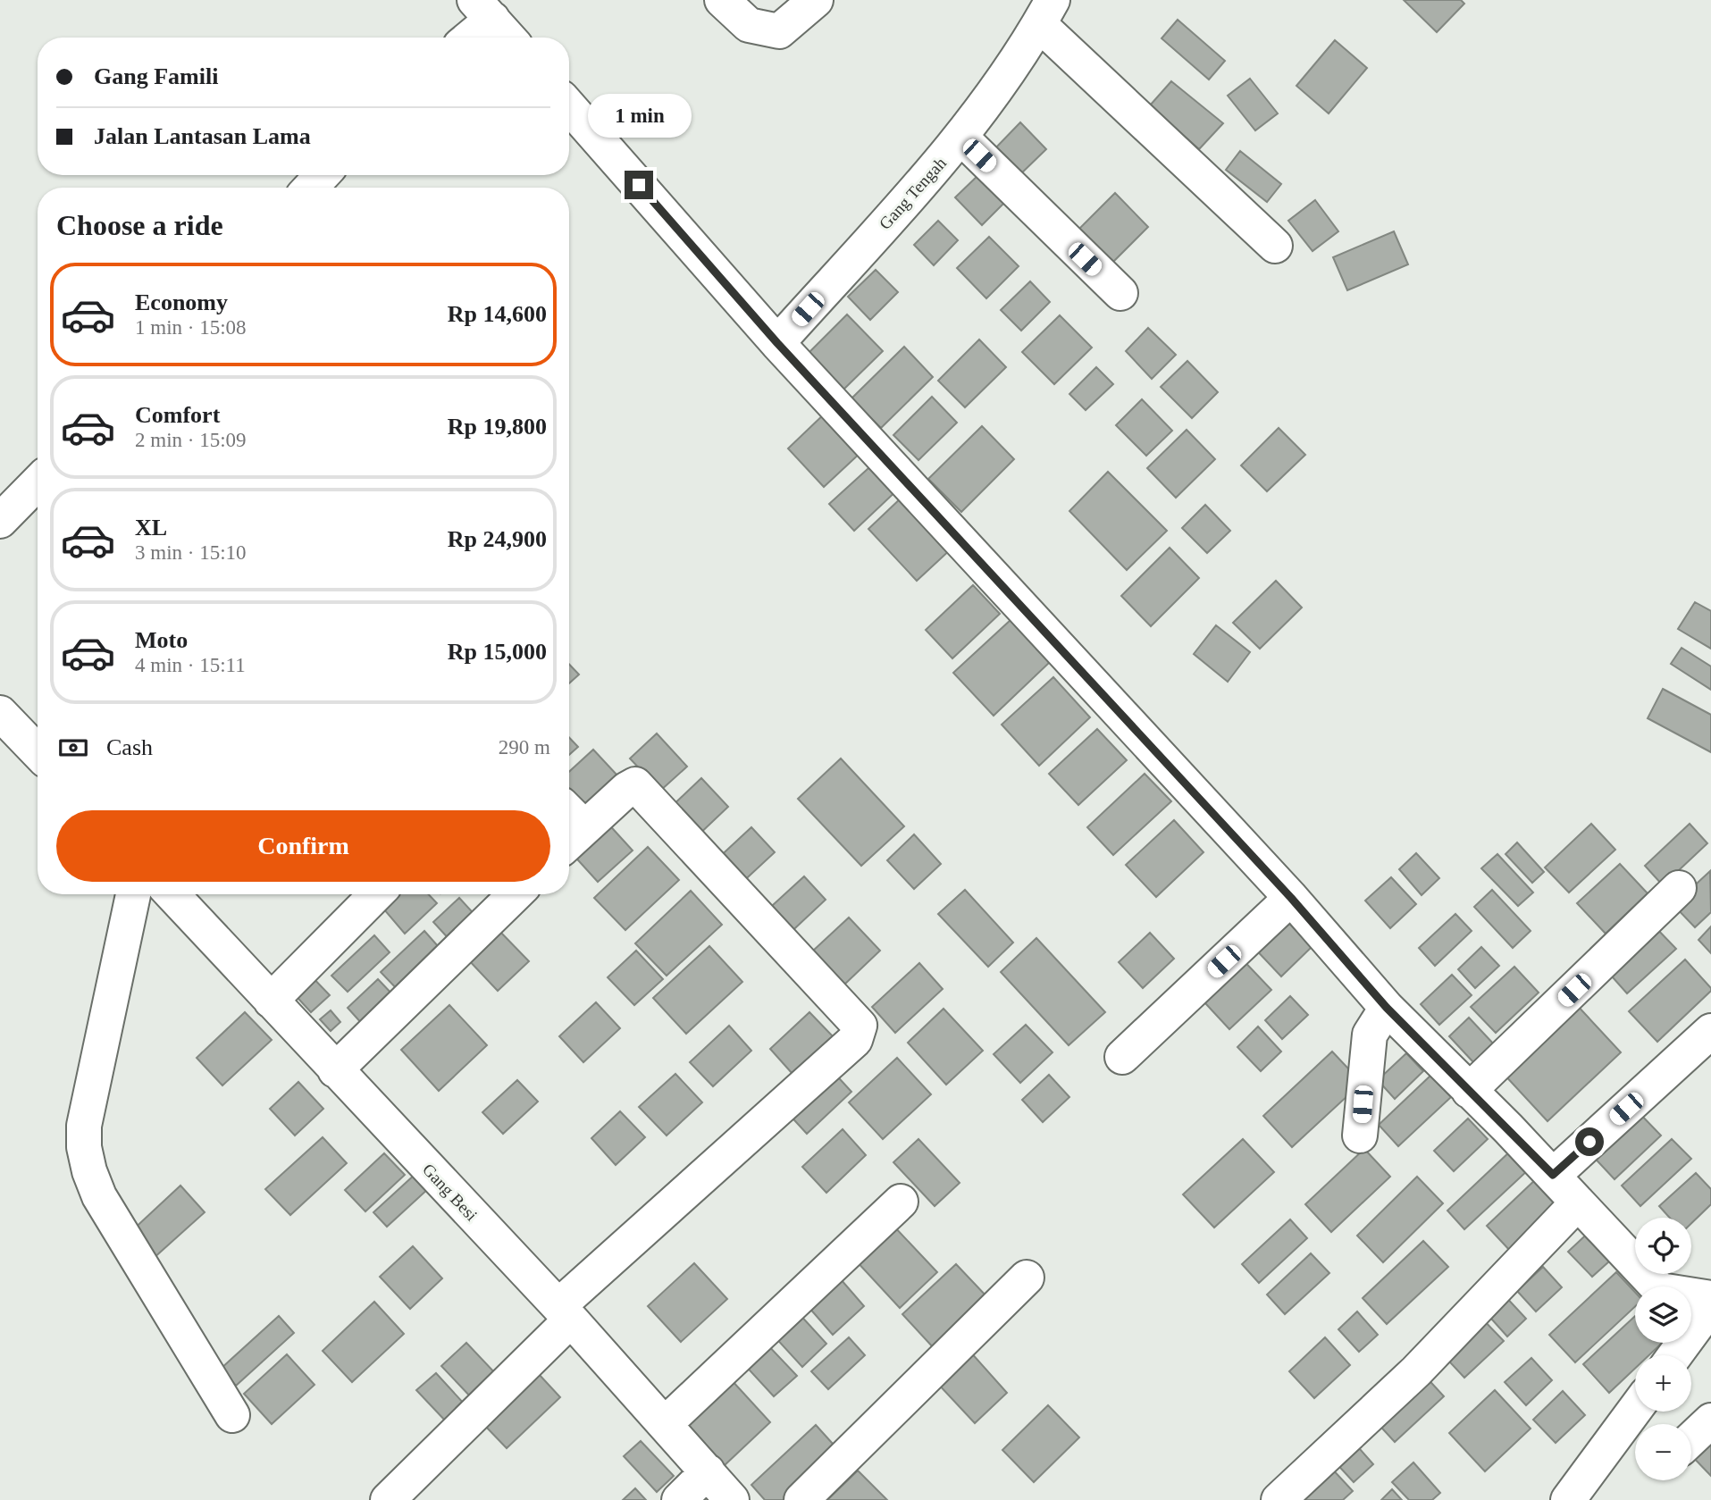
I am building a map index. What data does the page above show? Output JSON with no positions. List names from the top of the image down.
{
  "streets": {
    "street": ["Gang Tengah", "Gang Besi"]
  },
  "page": {
    "banner": ["Gang Famili", "Jalan Lantasan Lama"],
    "bubble": "1 min",
    "heading": "Choose a ride",
    "list": [
      {
        "name": "Economy",
        "note": "1 min · 15:08",
        "value": "Rp 14,600"
      },
      {
        "name": "Comfort",
        "note": "2 min · 15:09",
        "value": "Rp 19,800"
      },
      {
        "name": "XL",
        "note": "3 min · 15:10",
        "value": "Rp 24,900"
      },
      {
        "name": "Moto",
        "note": "4 min · 15:11",
        "value": "Rp 15,000"
      }
    ],
    "pay": ["Cash", "290 m"],
    "buttons": "Confirm",
    "map_buttons": ["+", "−"]
  }
}
